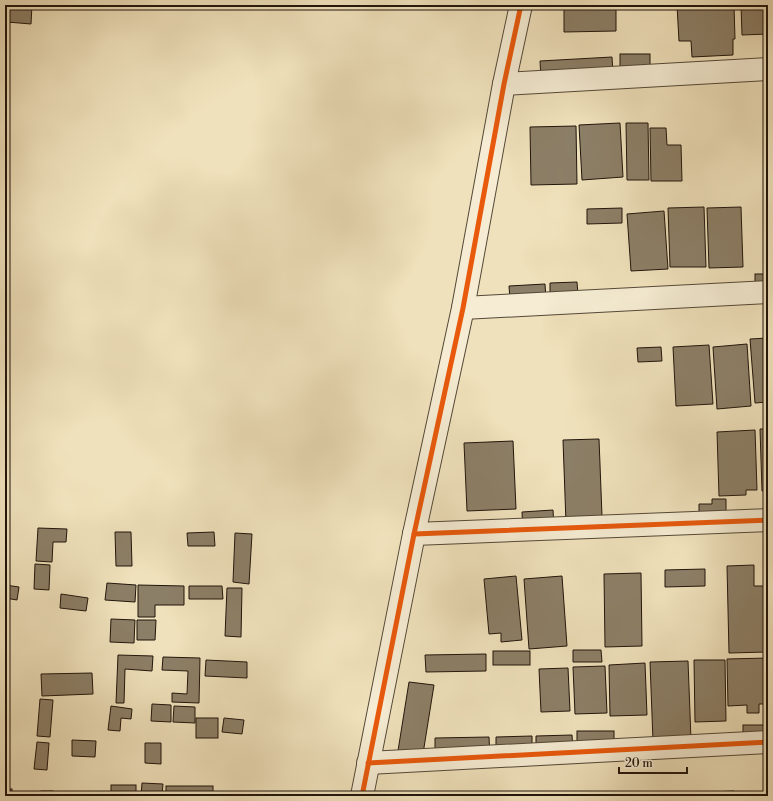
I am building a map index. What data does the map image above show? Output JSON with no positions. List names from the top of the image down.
{
  "scale_bar": "20 m"
}
